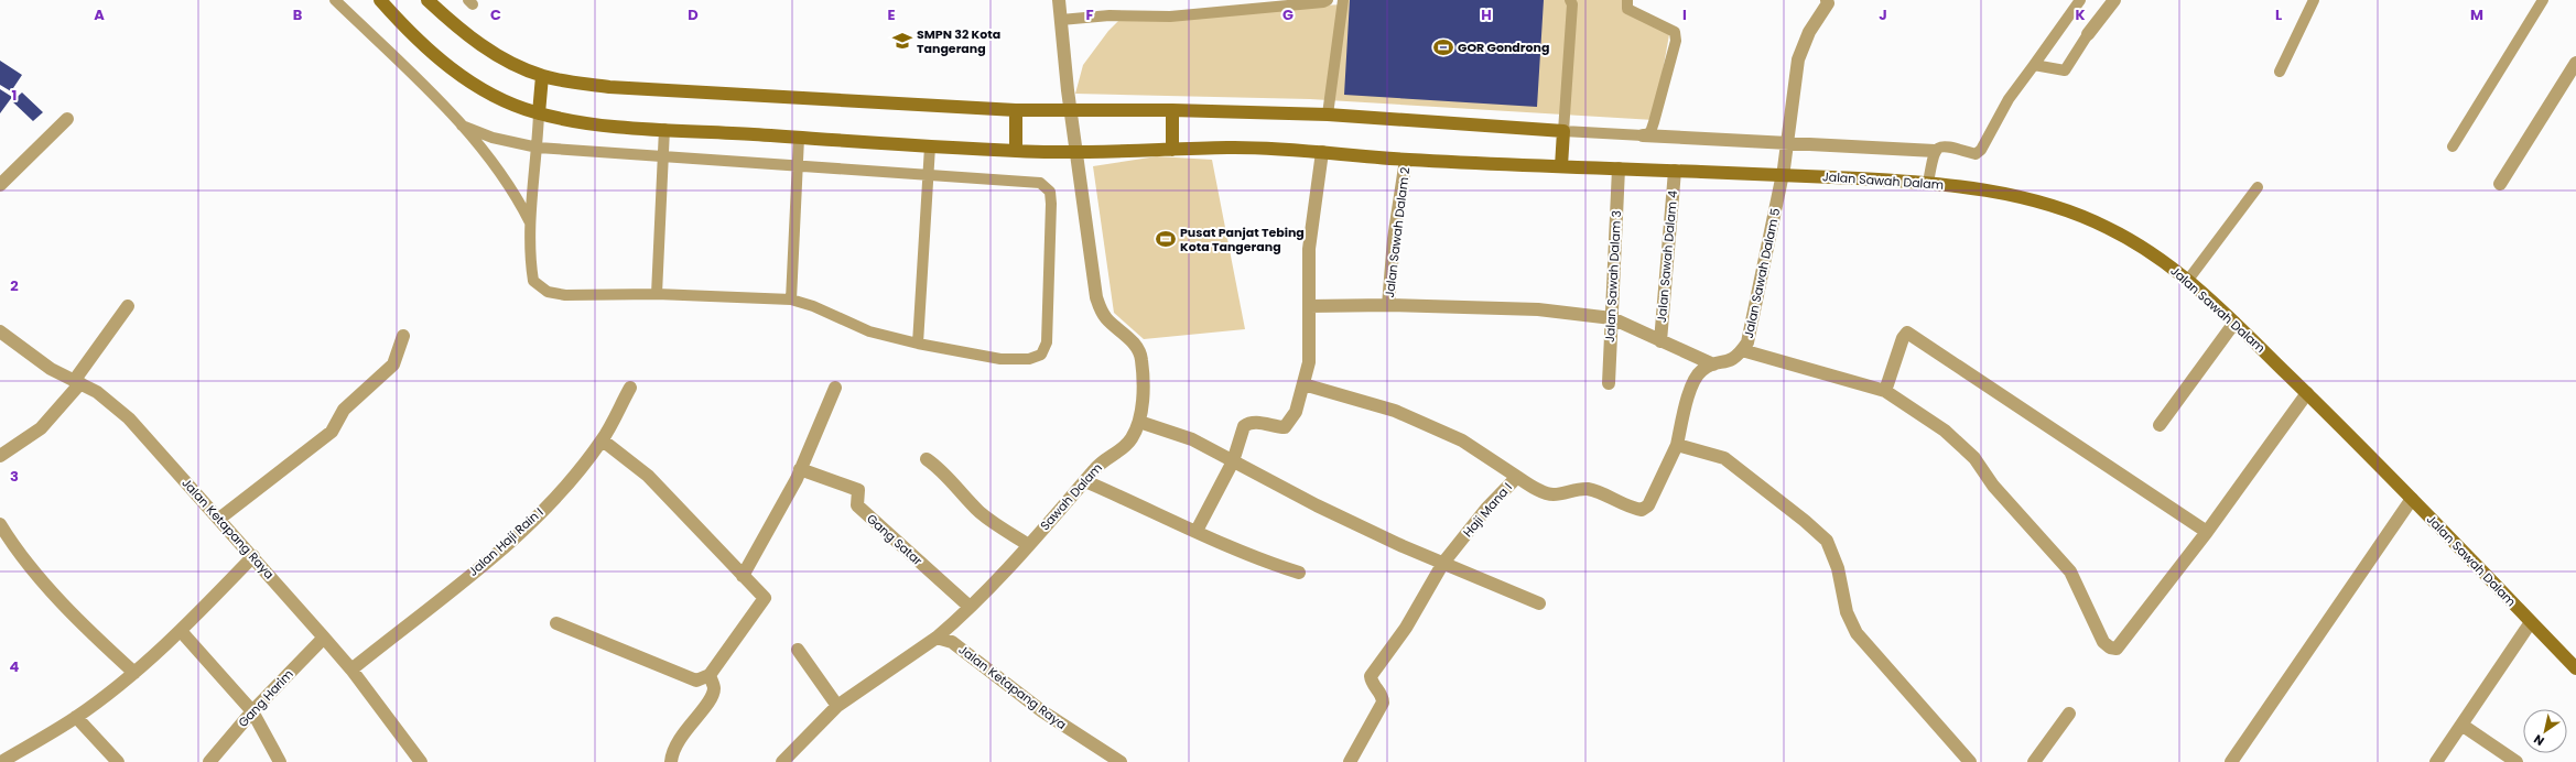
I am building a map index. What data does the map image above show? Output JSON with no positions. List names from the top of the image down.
{
  "streets": {
    "street": [
      "Jalan Sawah Dalam",
      "Jalan Sawah Dalam 2",
      "Jalan Sawah Dalam 4",
      "Jalan Sawah Dalam 5",
      "Jalan Sawah Dalam 3",
      "Sawah Dalam",
      "Haji Mana I",
      "Jalan Ketapang Raya",
      "Gang Satar",
      "Jalan Haji Rain I",
      "Gang Harim"
    ]
  },
  "crossings": [
    ["Jalan Sawah Dalam", "Jalan Sawah Dalam 2"],
    ["Jalan Sawah Dalam", "Jalan Sawah Dalam 4"],
    ["Jalan Sawah Dalam", "Jalan Sawah Dalam 5"],
    ["Jalan Sawah Dalam", "Jalan Sawah Dalam 3"],
    ["Jalan Sawah Dalam", "Sawah Dalam"],
    ["Jalan Sawah Dalam 5", "Haji Mana I"],
    ["Sawah Dalam", "Jalan Ketapang Raya"],
    ["Sawah Dalam", "Gang Satar"],
    ["Jalan Ketapang Raya", "Jalan Haji Rain I"],
    ["Jalan Ketapang Raya", "Gang Harim"]
  ],
  "places": {
    "school or university": ["SMPN 32 Kota Tangerang"],
    "sports": ["GOR Gondrong", "Pusat Panjat Tebing Kota Tangerang"]
  },
  "north": "bottom left",
  "grid": {
    "columns": [
      "A",
      "B",
      "C",
      "D",
      "E",
      "F",
      "G",
      "H",
      "I",
      "J",
      "K",
      "L",
      "M"
    ],
    "rows": [
      "1",
      "2",
      "3",
      "4"
    ]
  }
}
